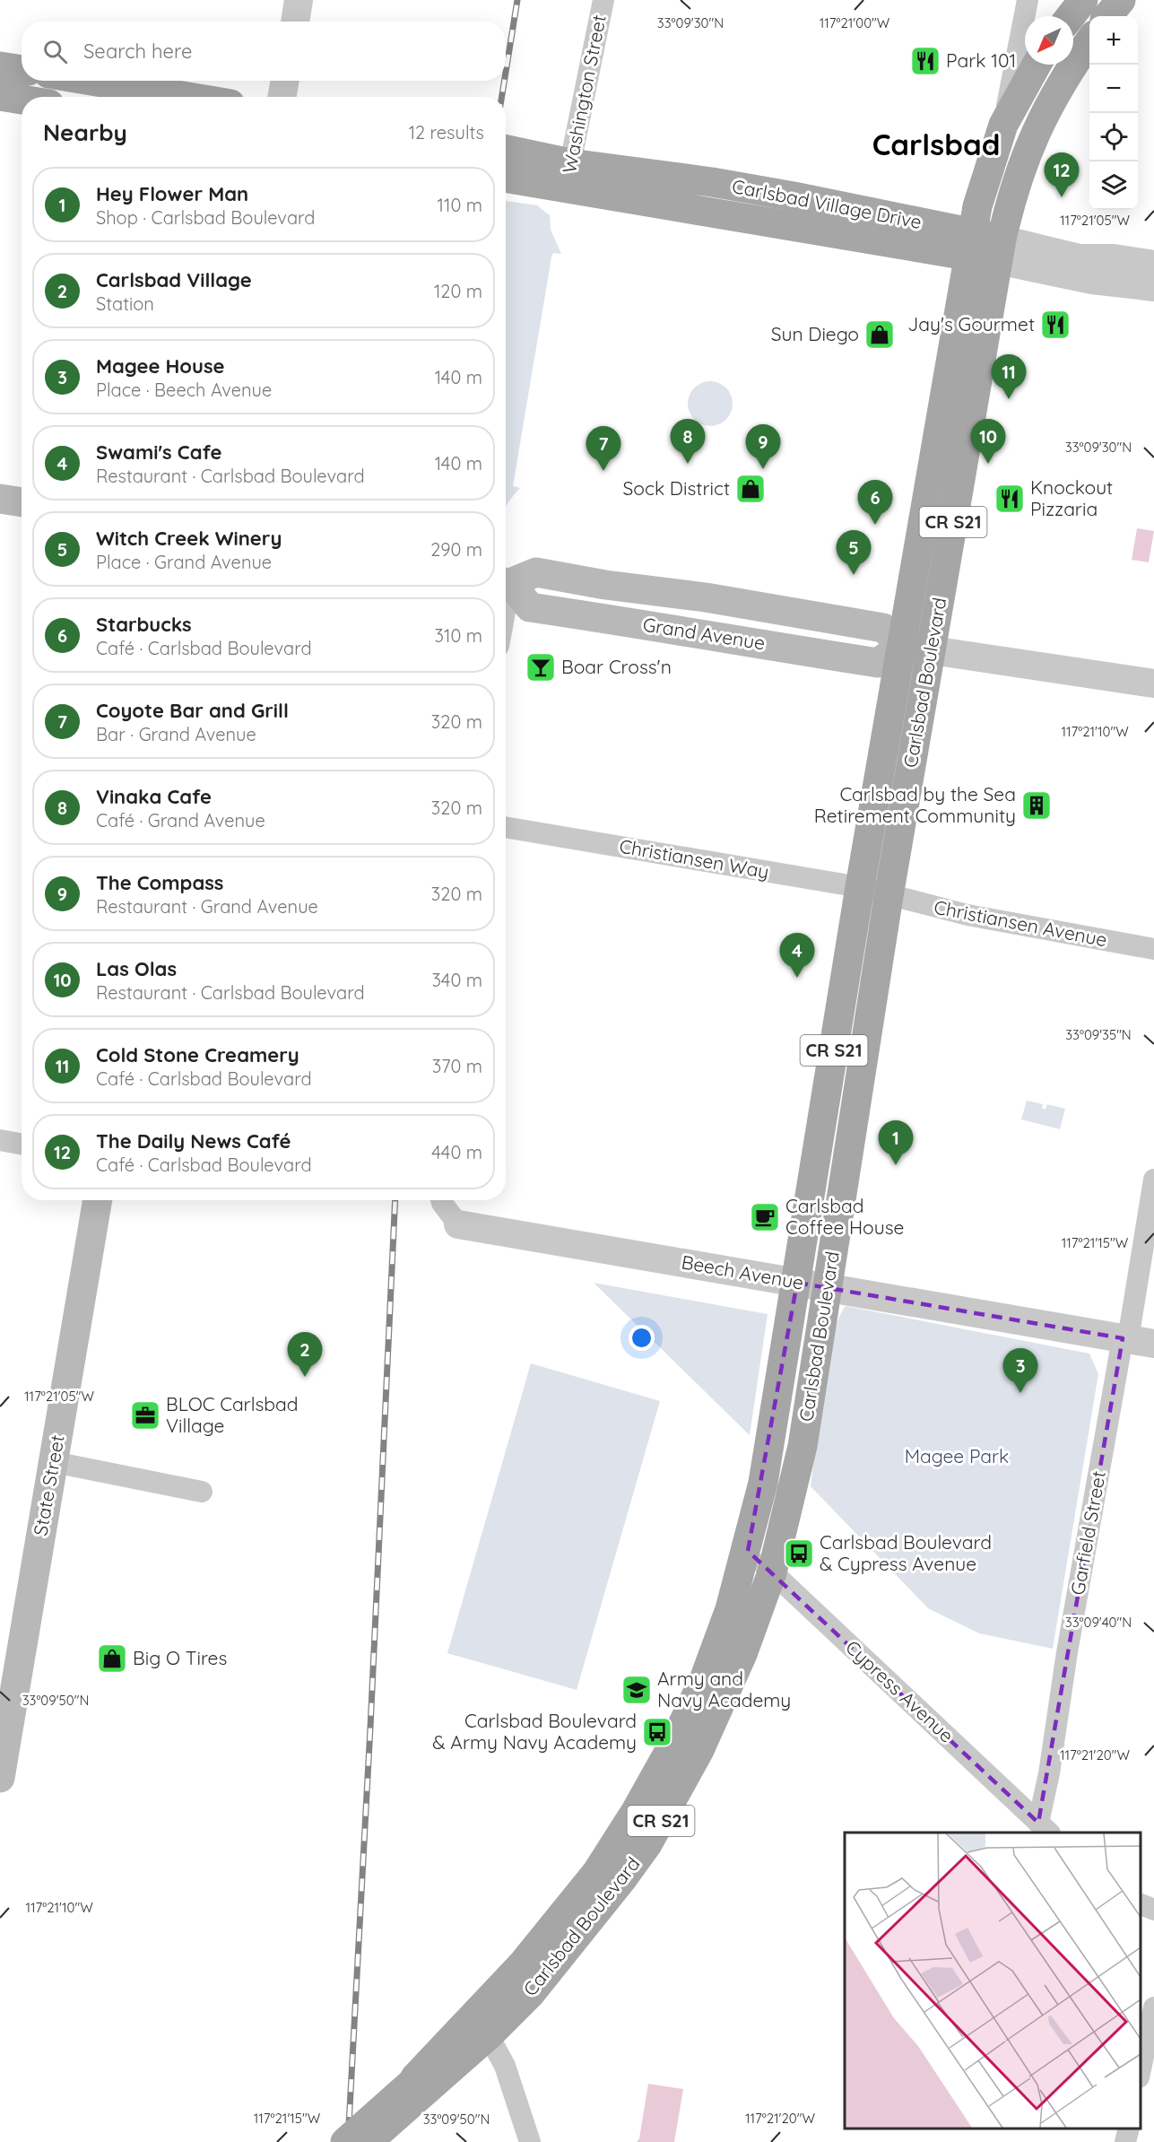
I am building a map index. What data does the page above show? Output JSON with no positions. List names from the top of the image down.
{
  "streets": {
    "main road": [
      "Carlsbad Village Drive",
      "CR S21",
      "Grand Avenue",
      "Carlsbad Boulevard",
      "State Street"
    ],
    "street": [
      "Washington Street",
      "Christiansen Way",
      "Christiansen Avenue",
      "Beech Avenue",
      "Garfield Street",
      "Cypress Avenue"
    ]
  },
  "crossings": [
    ["Washington Street", "Carlsbad Village Drive"],
    ["Carlsbad Village Drive", "Carlsbad Boulevard"],
    ["Grand Avenue", "Carlsbad Boulevard"],
    ["Carlsbad Boulevard", "Christiansen Way"],
    ["Carlsbad Boulevard", "Christiansen Avenue"],
    ["Carlsbad Boulevard", "Beech Avenue"],
    ["Carlsbad Boulevard", "Cypress Avenue"],
    ["Christiansen Way", "Christiansen Avenue"],
    ["Beech Avenue", "Garfield Street"],
    ["Garfield Street", "Cypress Avenue"]
  ],
  "districts": ["Carlsbad"],
  "parks": ["Magee Park"],
  "places": {
    "restaurant": ["Park 101", "Jay's Gourmet", "Knockout Pizzaria"],
    "shop": ["Sun Diego", "Sock District", "Big O Tires"],
    "bar": ["Boar Cross'n"],
    "building": ["Carlsbad by the Sea Retirement Community"],
    "cafe": ["Carlsbad Coffee House"],
    "office": ["BLOC Carlsbad Village"],
    "bus stop": ["Carlsbad Boulevard & Cypress Avenue", "Carlsbad Boulevard & Army Navy Academy"],
    "school or university": ["Army and Navy Academy"]
  },
  "north": "bottom left",
  "page": {
    "map_buttons": ["+", "−"],
    "search": "Search here",
    "heading": ["Nearby", "12 results"],
    "pins": [
      "12",
      "11",
      "8",
      "10",
      "9",
      "7",
      "6",
      "5",
      "4",
      "1",
      "2",
      "3"
    ],
    "list": [
      {
        "mark": "1",
        "name": "Hey Flower Man",
        "note": "Shop · Carlsbad Boulevard",
        "value": "110 m"
      },
      {
        "mark": "2",
        "name": "Carlsbad Village",
        "note": "Station",
        "value": "120 m"
      },
      {
        "mark": "3",
        "name": "Magee House",
        "note": "Place · Beech Avenue",
        "value": "140 m"
      },
      {
        "mark": "4",
        "name": "Swami's Cafe",
        "note": "Restaurant · Carlsbad Boulevard",
        "value": "140 m"
      },
      {
        "mark": "5",
        "name": "Witch Creek Winery",
        "note": "Place · Grand Avenue",
        "value": "290 m"
      },
      {
        "mark": "6",
        "name": "Starbucks",
        "note": "Café · Carlsbad Boulevard",
        "value": "310 m"
      },
      {
        "mark": "7",
        "name": "Coyote Bar and Grill",
        "note": "Bar · Grand Avenue",
        "value": "320 m"
      },
      {
        "mark": "8",
        "name": "Vinaka Cafe",
        "note": "Café · Grand Avenue",
        "value": "320 m"
      },
      {
        "mark": "9",
        "name": "The Compass",
        "note": "Restaurant · Grand Avenue",
        "value": "320 m"
      },
      {
        "mark": "10",
        "name": "Las Olas",
        "note": "Restaurant · Carlsbad Boulevard",
        "value": "340 m"
      },
      {
        "mark": "11",
        "name": "Cold Stone Creamery",
        "note": "Café · Carlsbad Boulevard",
        "value": "370 m"
      },
      {
        "mark": "12",
        "name": "The Daily News Café",
        "note": "Café · Carlsbad Boulevard",
        "value": "440 m"
      }
    ]
  },
  "coordinates": [
    "33°09'30\"N",
    "117°21'00\"W",
    "117°21'05\"W",
    "117°21'10\"W",
    "33°09'35\"N",
    "117°21'15\"W",
    "33°09'40\"N",
    "33°09'50\"N",
    "117°21'20\"W"
  ]
}
